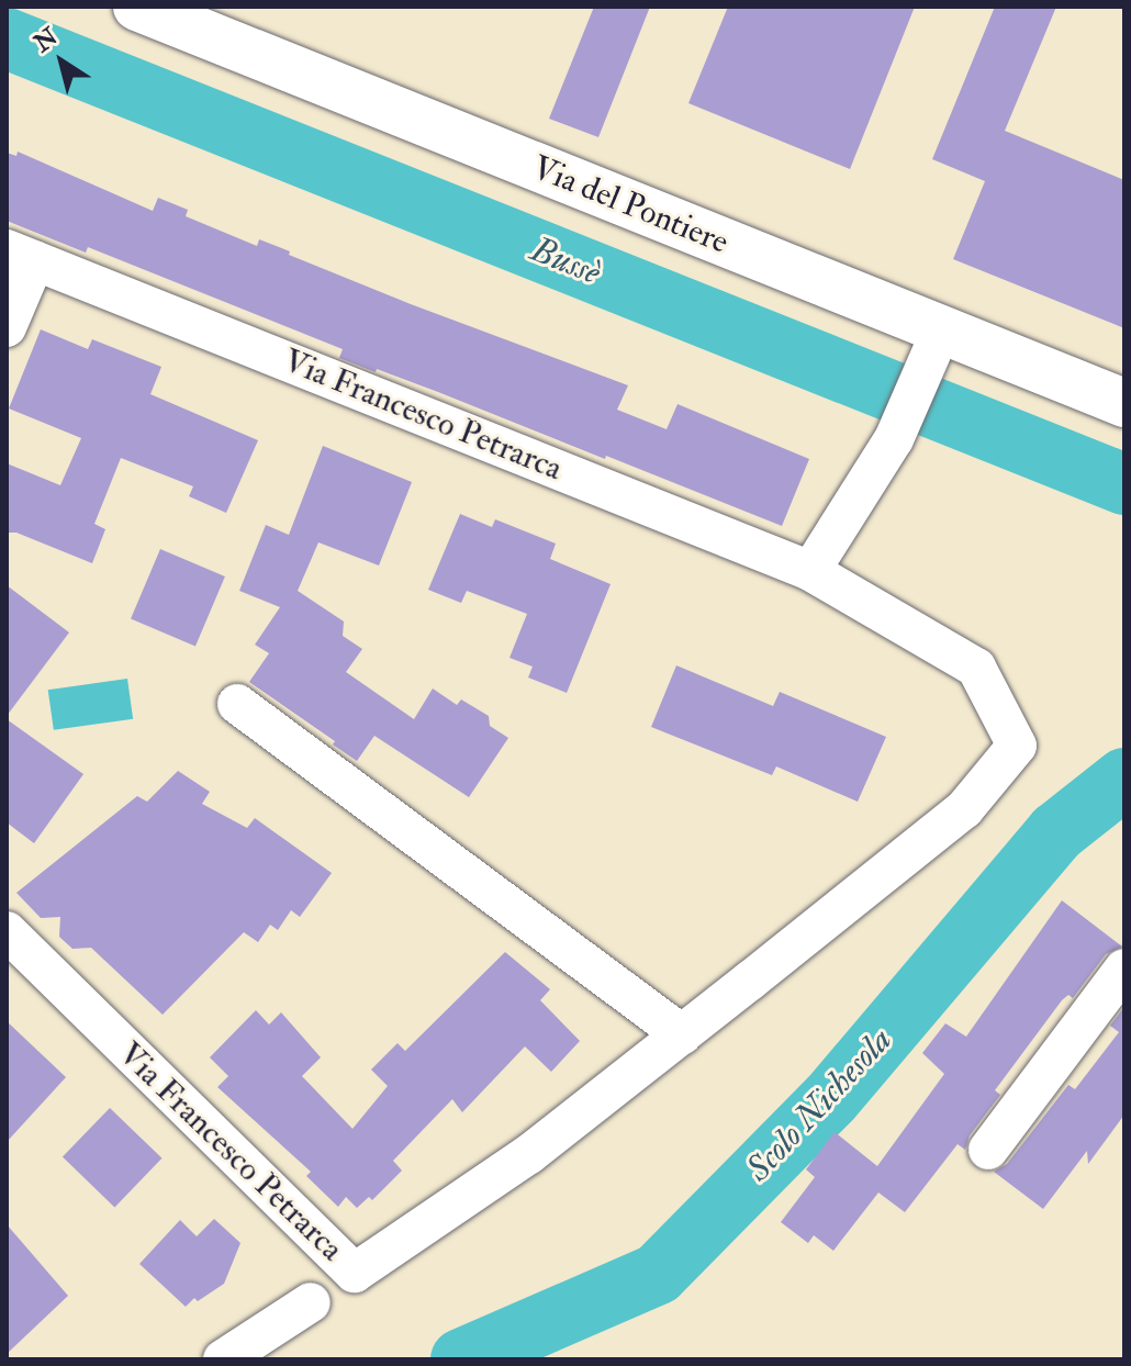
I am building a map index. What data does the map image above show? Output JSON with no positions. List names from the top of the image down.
{
  "streets": {
    "main road": ["Via del Pontiere"],
    "street": ["Via Francesco Petrarca"]
  },
  "water": ["Bussè", "Scolo Nichesola"],
  "north": "top left"
}
